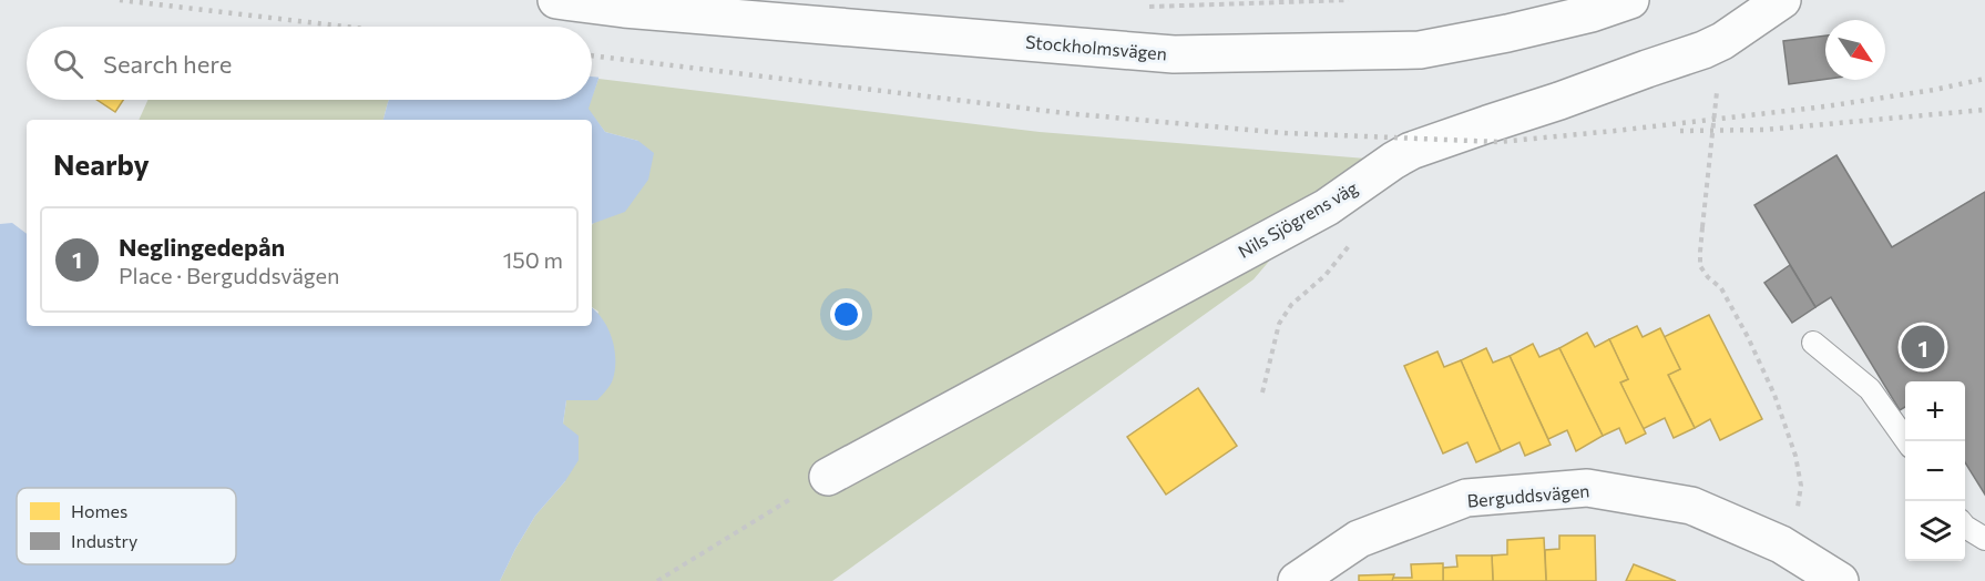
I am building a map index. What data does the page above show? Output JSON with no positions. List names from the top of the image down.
{
  "streets": {
    "street": ["Stockholmsvägen", "Nils Sjögrens väg", "Berguddsvägen"]
  },
  "legend": ["Homes", "Industry"],
  "north": "bottom right",
  "page": {
    "search": "Search here",
    "heading": "Nearby",
    "list": [
      {
        "mark": "1",
        "name": "Neglingedepån",
        "note": "Place · Berguddsvägen",
        "value": "150 m"
      }
    ],
    "pins": "1",
    "map_buttons": ["+", "−"]
  }
}
